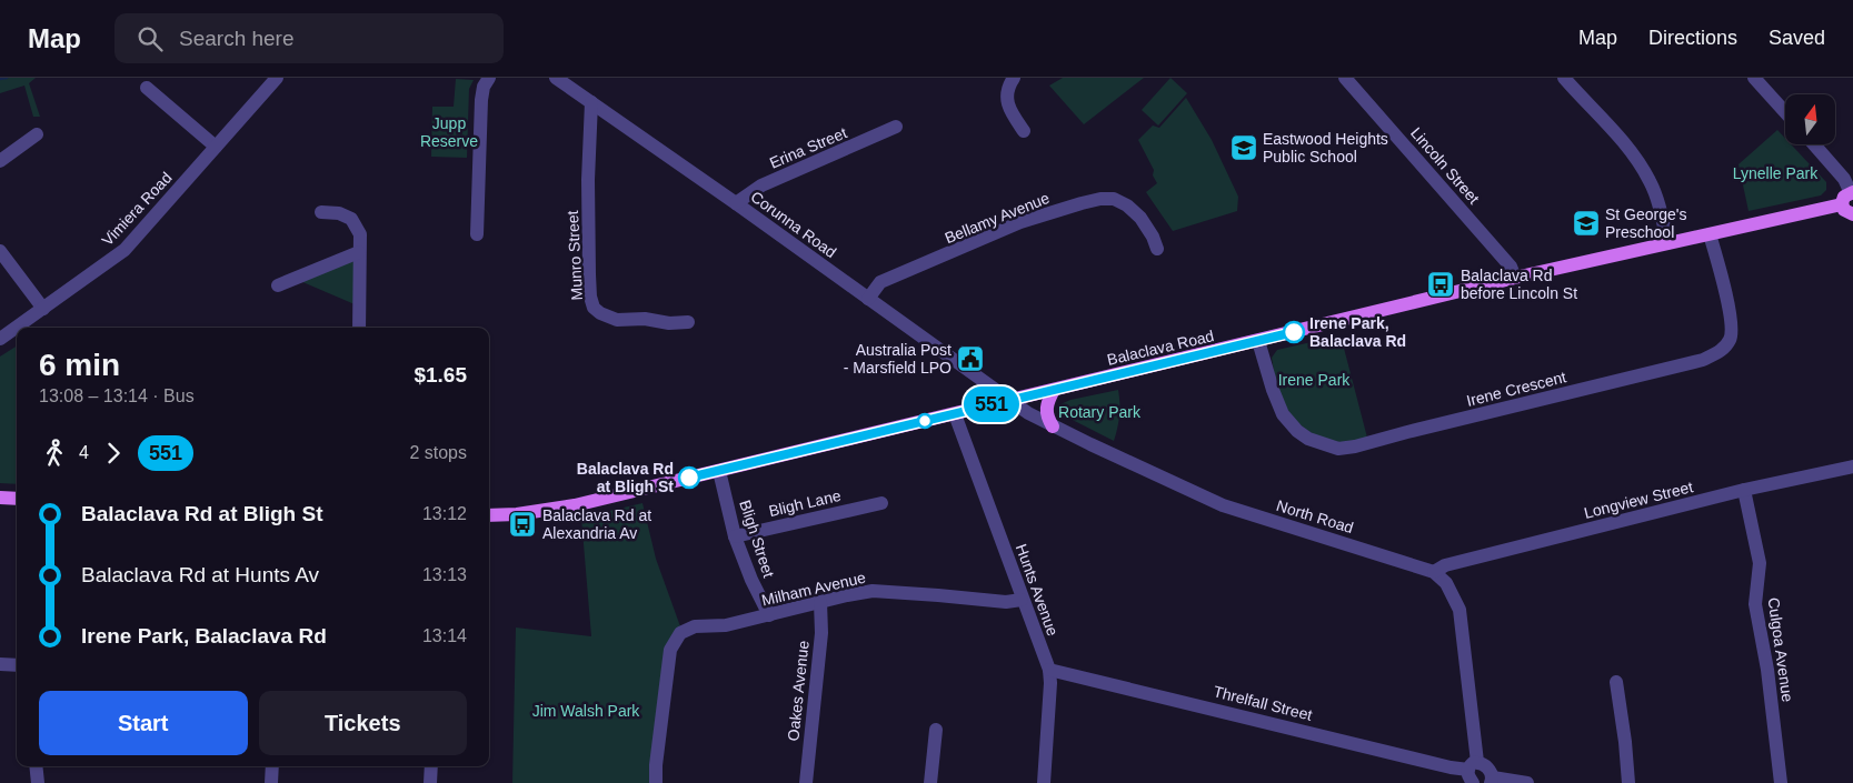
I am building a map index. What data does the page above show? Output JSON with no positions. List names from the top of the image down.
{
  "streets": {
    "main road": ["Balaclava Road"],
    "street": [
      "Erina Street",
      "Lincoln Street",
      "Vimiera Road",
      "Bellamy Avenue",
      "Corunna Road",
      "Munro Street",
      "Irene Crescent",
      "Longview Street",
      "Bligh Lane",
      "North Road",
      "Bligh Street",
      "Milham Avenue",
      "Hunts Avenue",
      "Culgoa Avenue",
      "Oakes Avenue",
      "Threlfall Street"
    ]
  },
  "crossings": [
    ["Erina Street", "Corunna Road"],
    ["Lincoln Street", "Balaclava Road"],
    ["Bellamy Avenue", "Corunna Road"],
    ["Corunna Road", "Munro Street"],
    ["Corunna Road", "Balaclava Road"],
    ["Corunna Road", "North Road"],
    ["Balaclava Road", "Irene Crescent"],
    ["Balaclava Road", "North Road"],
    ["Balaclava Road", "Bligh Street"],
    ["Balaclava Road", "Hunts Avenue"],
    ["Longview Street", "North Road"],
    ["Longview Street", "Culgoa Avenue"],
    ["Bligh Lane", "Bligh Street"],
    ["Bligh Street", "Milham Avenue"],
    ["Milham Avenue", "Hunts Avenue"],
    ["Milham Avenue", "Oakes Avenue"],
    ["Hunts Avenue", "Threlfall Street"]
  ],
  "parks": [
    "Jupp Reserve",
    "Lynelle Park",
    "Irene Park",
    "Rotary Park",
    "Jim Walsh Park"
  ],
  "places": {
    "school or university": ["Eastwood Heights Public School", "St George's Preschool"],
    "bus stop": ["Balaclava Rd before Lincoln St", "Balaclava Rd at Alexandria Av"],
    "other": ["Irene Park, Balaclava Rd", "Balaclava Rd at Bligh St"],
    "public building": ["Australia Post - Marsfield LPO"]
  },
  "lines": ["bus line 551"],
  "north": "top",
  "page": {
    "header": "Map",
    "search": "Search here",
    "nav": ["Map", "Directions", "Saved"],
    "on_map": "551",
    "heading": ["6 min", "13:08 – 13:14 · Bus", "$1.65"],
    "legs": ["4", "551", "2 stops"],
    "list": [
      {
        "name": "Balaclava Rd at Bligh St",
        "value": "13:12"
      },
      {
        "name": "Balaclava Rd at Hunts Av",
        "value": "13:13"
      },
      {
        "name": "Irene Park, Balaclava Rd",
        "value": "13:14"
      }
    ],
    "buttons": ["Start", "Tickets"]
  }
}
